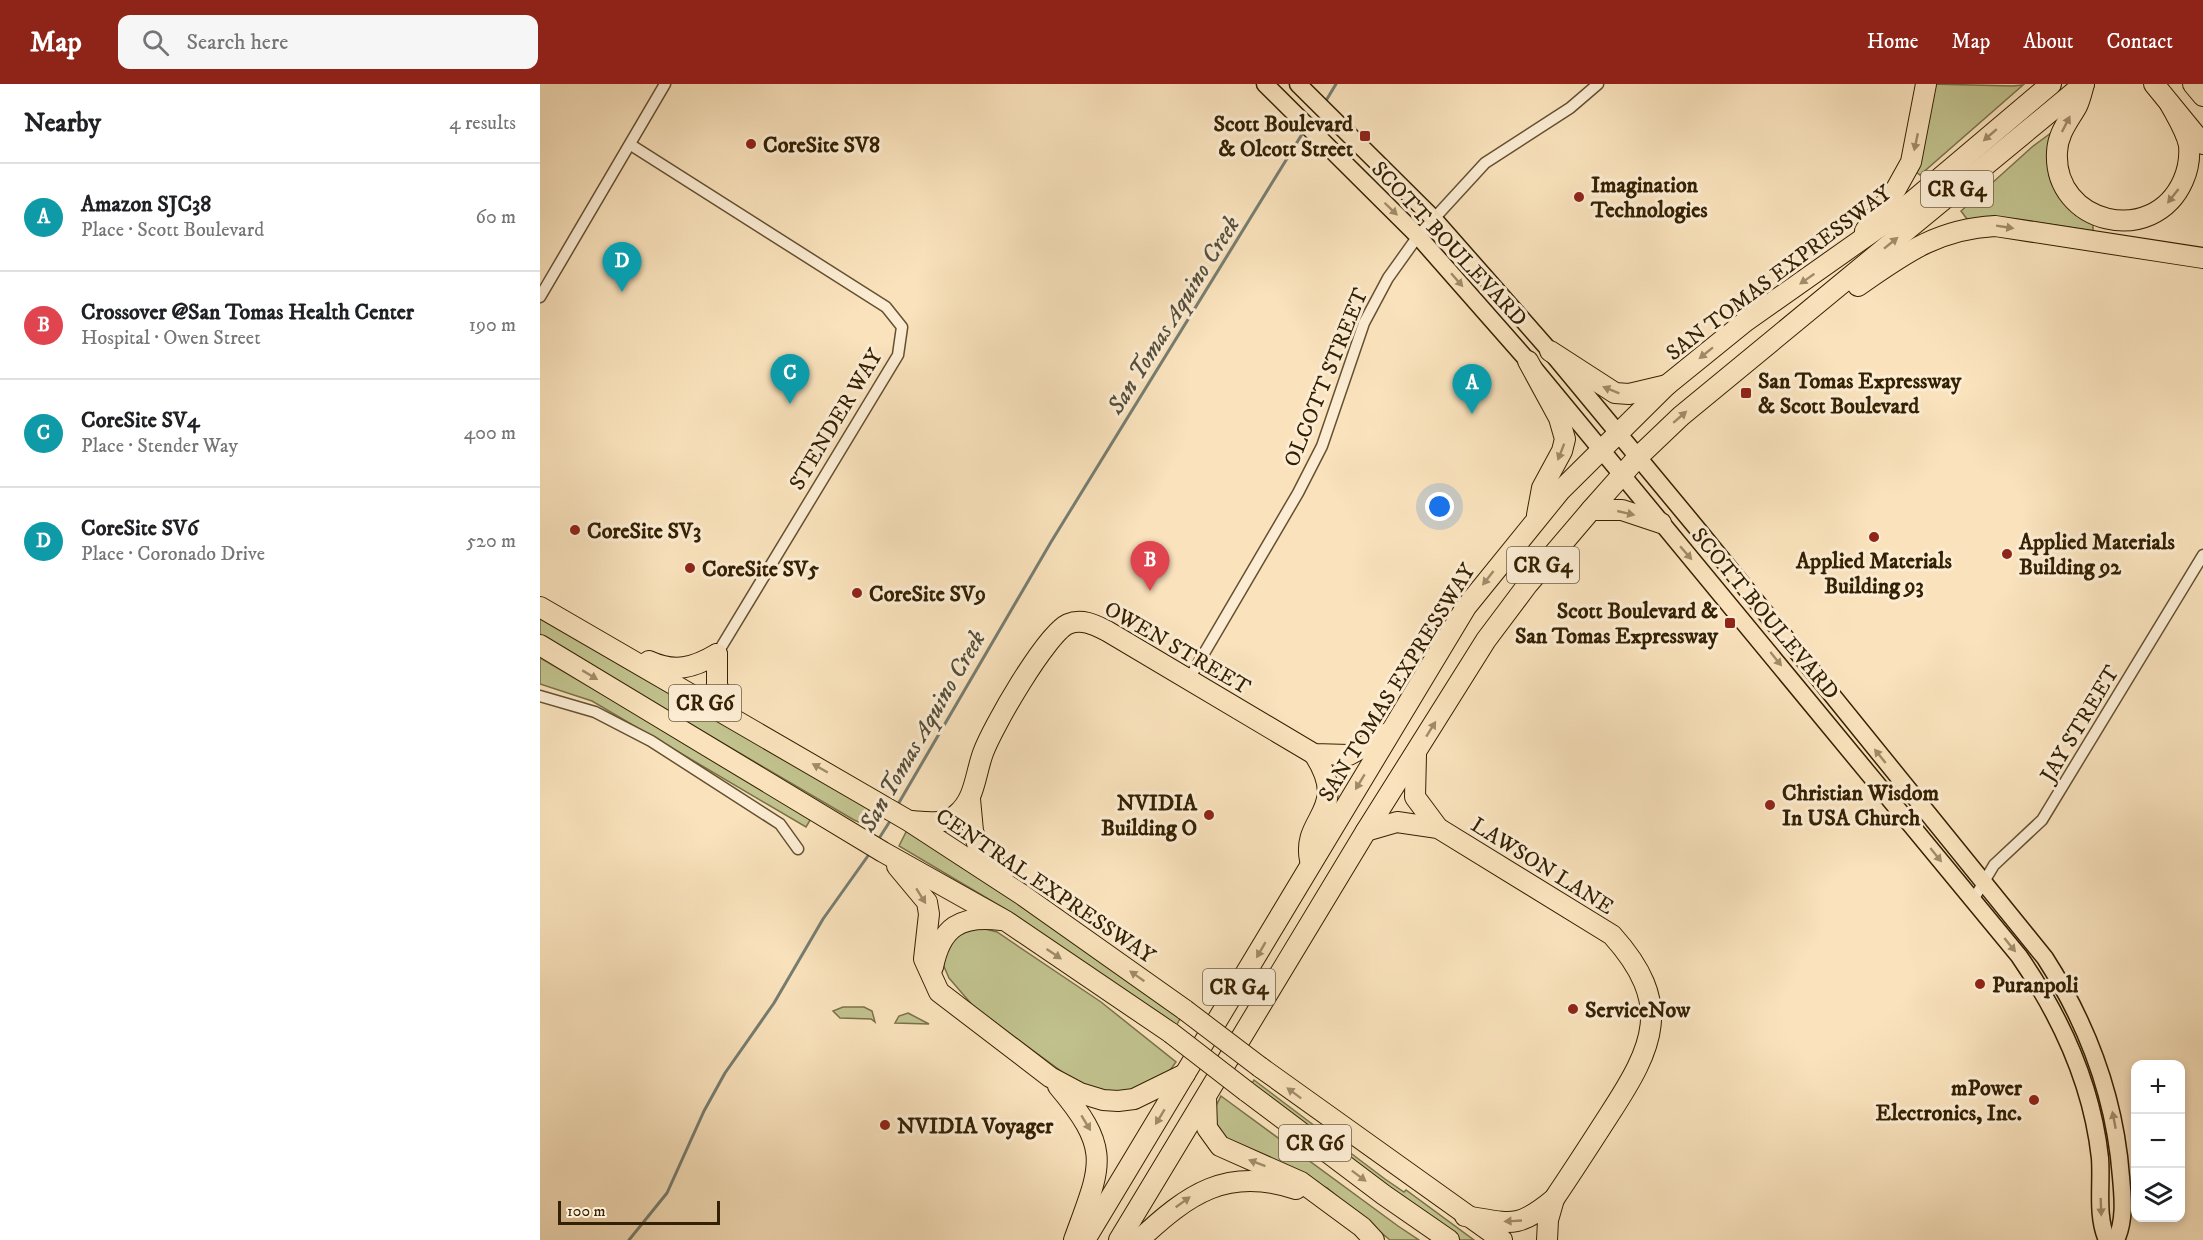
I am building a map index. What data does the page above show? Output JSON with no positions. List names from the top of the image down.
{
  "streets": {
    "highway": [
      "CR G4",
      "SAN TOMAS EXPRESSWAY",
      "OWEN STREET",
      "CR G6",
      "LAWSON LANE",
      "CENTRAL EXPRESSWAY"
    ],
    "main road": ["SCOTT BOULEVARD"],
    "street": ["OLCOTT STREET", "STENDER WAY", "JAY STREET"]
  },
  "crossings": [
    ["SCOTT BOULEVARD", "SAN TOMAS EXPRESSWAY"],
    ["SCOTT BOULEVARD", "OLCOTT STREET"],
    ["SCOTT BOULEVARD", "JAY STREET"],
    ["OLCOTT STREET", "OWEN STREET"]
  ],
  "water": ["San Tomas Aquino Creek"],
  "places": {
    "transit": ["Scott Boulevard & Olcott Street", "San Tomas Expressway & Scott Boulevard", "Scott Boulevard & San Tomas Expressway"],
    "other": [
      "CoreSite SV8",
      "Imagination Technologies",
      "CoreSite SV3",
      "Applied Materials Building 93",
      "Applied Materials Building 92",
      "CoreSite SV5",
      "CoreSite SV9",
      "Christian Wisdom In USA Church",
      "NVIDIA Building O",
      "Puranpoli",
      "ServiceNow",
      "mPower Electronics, Inc.",
      "NVIDIA Voyager"
    ]
  },
  "scale_bar": "100 m",
  "page": {
    "header": "Map",
    "search": "Search here",
    "nav": [
      "Home",
      "Map",
      "About",
      "Contact"
    ],
    "heading": ["Nearby", "4 results"],
    "list": [
      {
        "mark": "A",
        "name": "Amazon SJC38",
        "note": "Place · Scott Boulevard",
        "value": "60 m"
      },
      {
        "mark": "B",
        "name": "Crossover @San Tomas Health Center",
        "note": "Hospital · Owen Street",
        "value": "190 m"
      },
      {
        "mark": "C",
        "name": "CoreSite SV4",
        "note": "Place · Stender Way",
        "value": "400 m"
      },
      {
        "mark": "D",
        "name": "CoreSite SV6",
        "note": "Place · Coronado Drive",
        "value": "520 m"
      }
    ],
    "pins": [
      "D",
      "C",
      "A",
      "B"
    ],
    "map_buttons": ["+", "−"],
    "scale": "100 m"
  }
}
